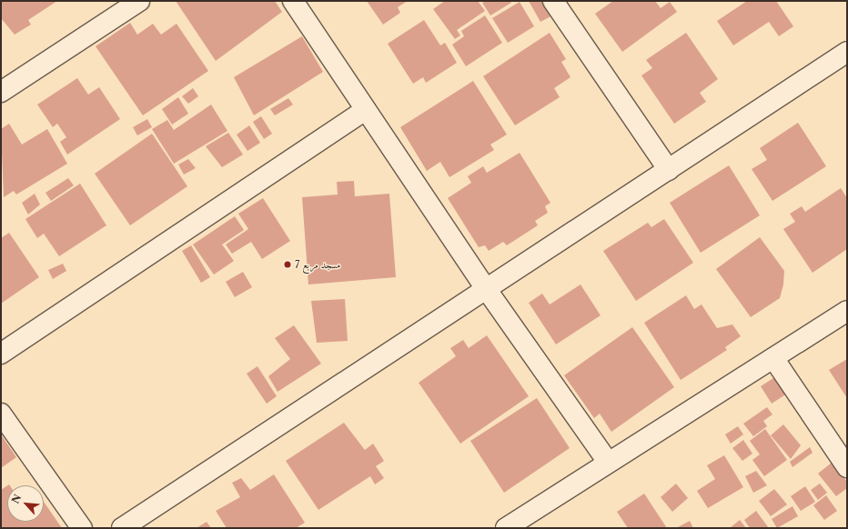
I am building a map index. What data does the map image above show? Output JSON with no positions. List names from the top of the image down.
{
  "places": ["مسجد مربع 7"],
  "north": "top left"
}
